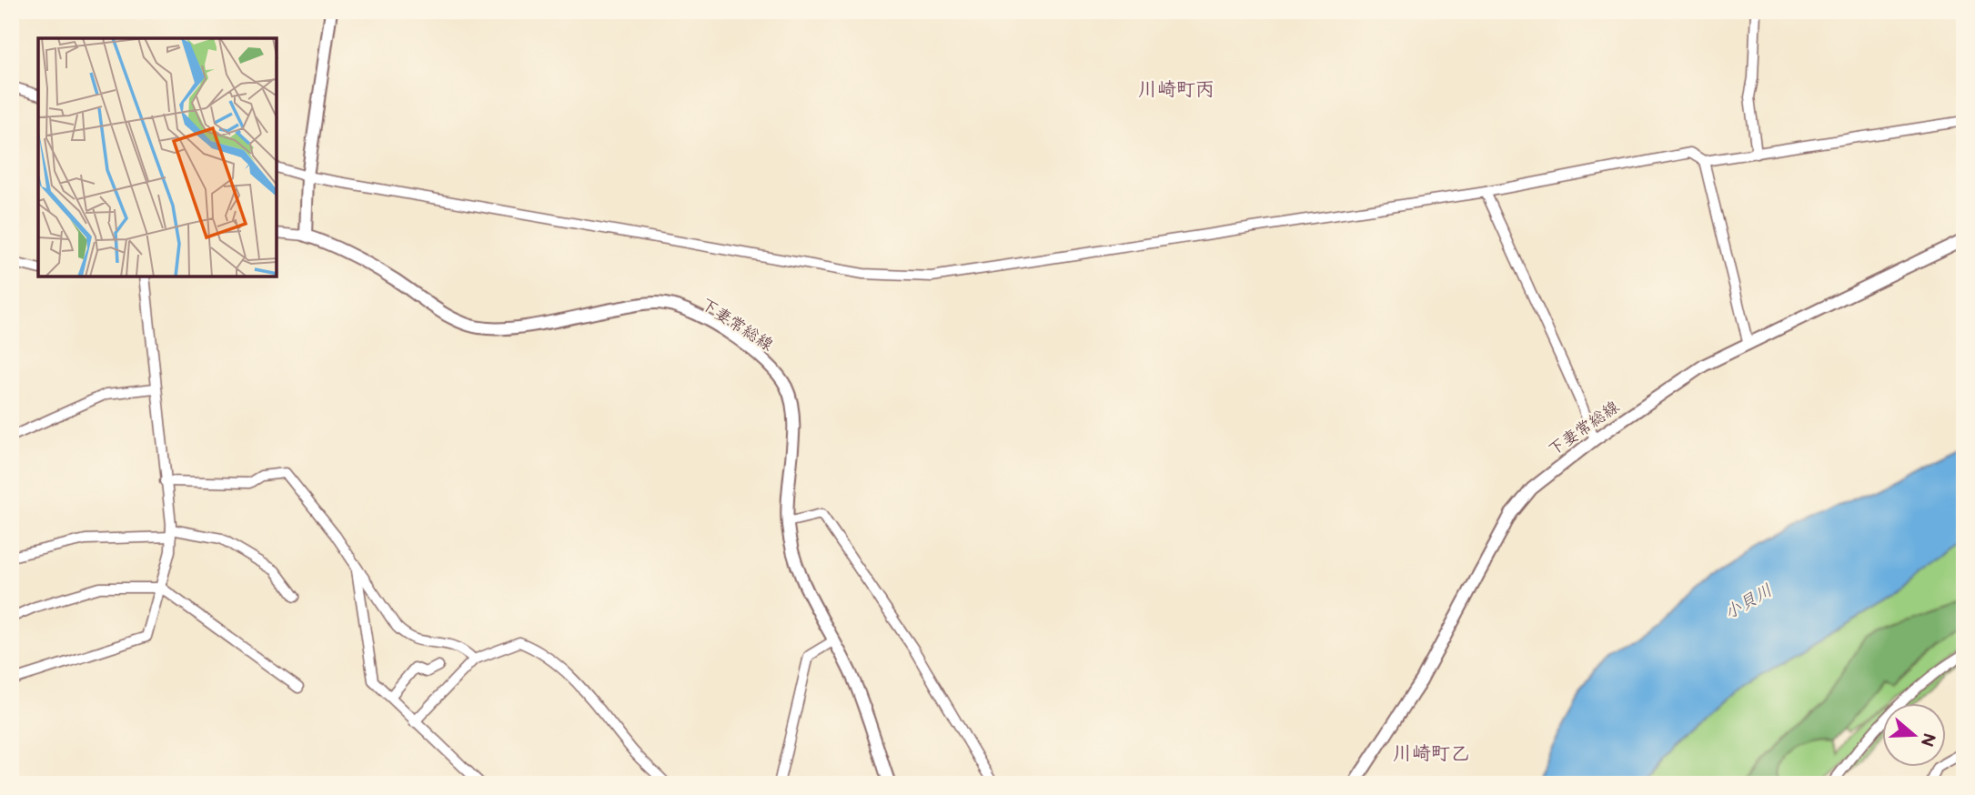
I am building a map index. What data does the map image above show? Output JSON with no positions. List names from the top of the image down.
{
  "streets": {
    "main road": ["下妻常総線"]
  },
  "districts": ["川崎町丙", "川崎町乙"],
  "water": ["小貝川"],
  "north": "right"
}
